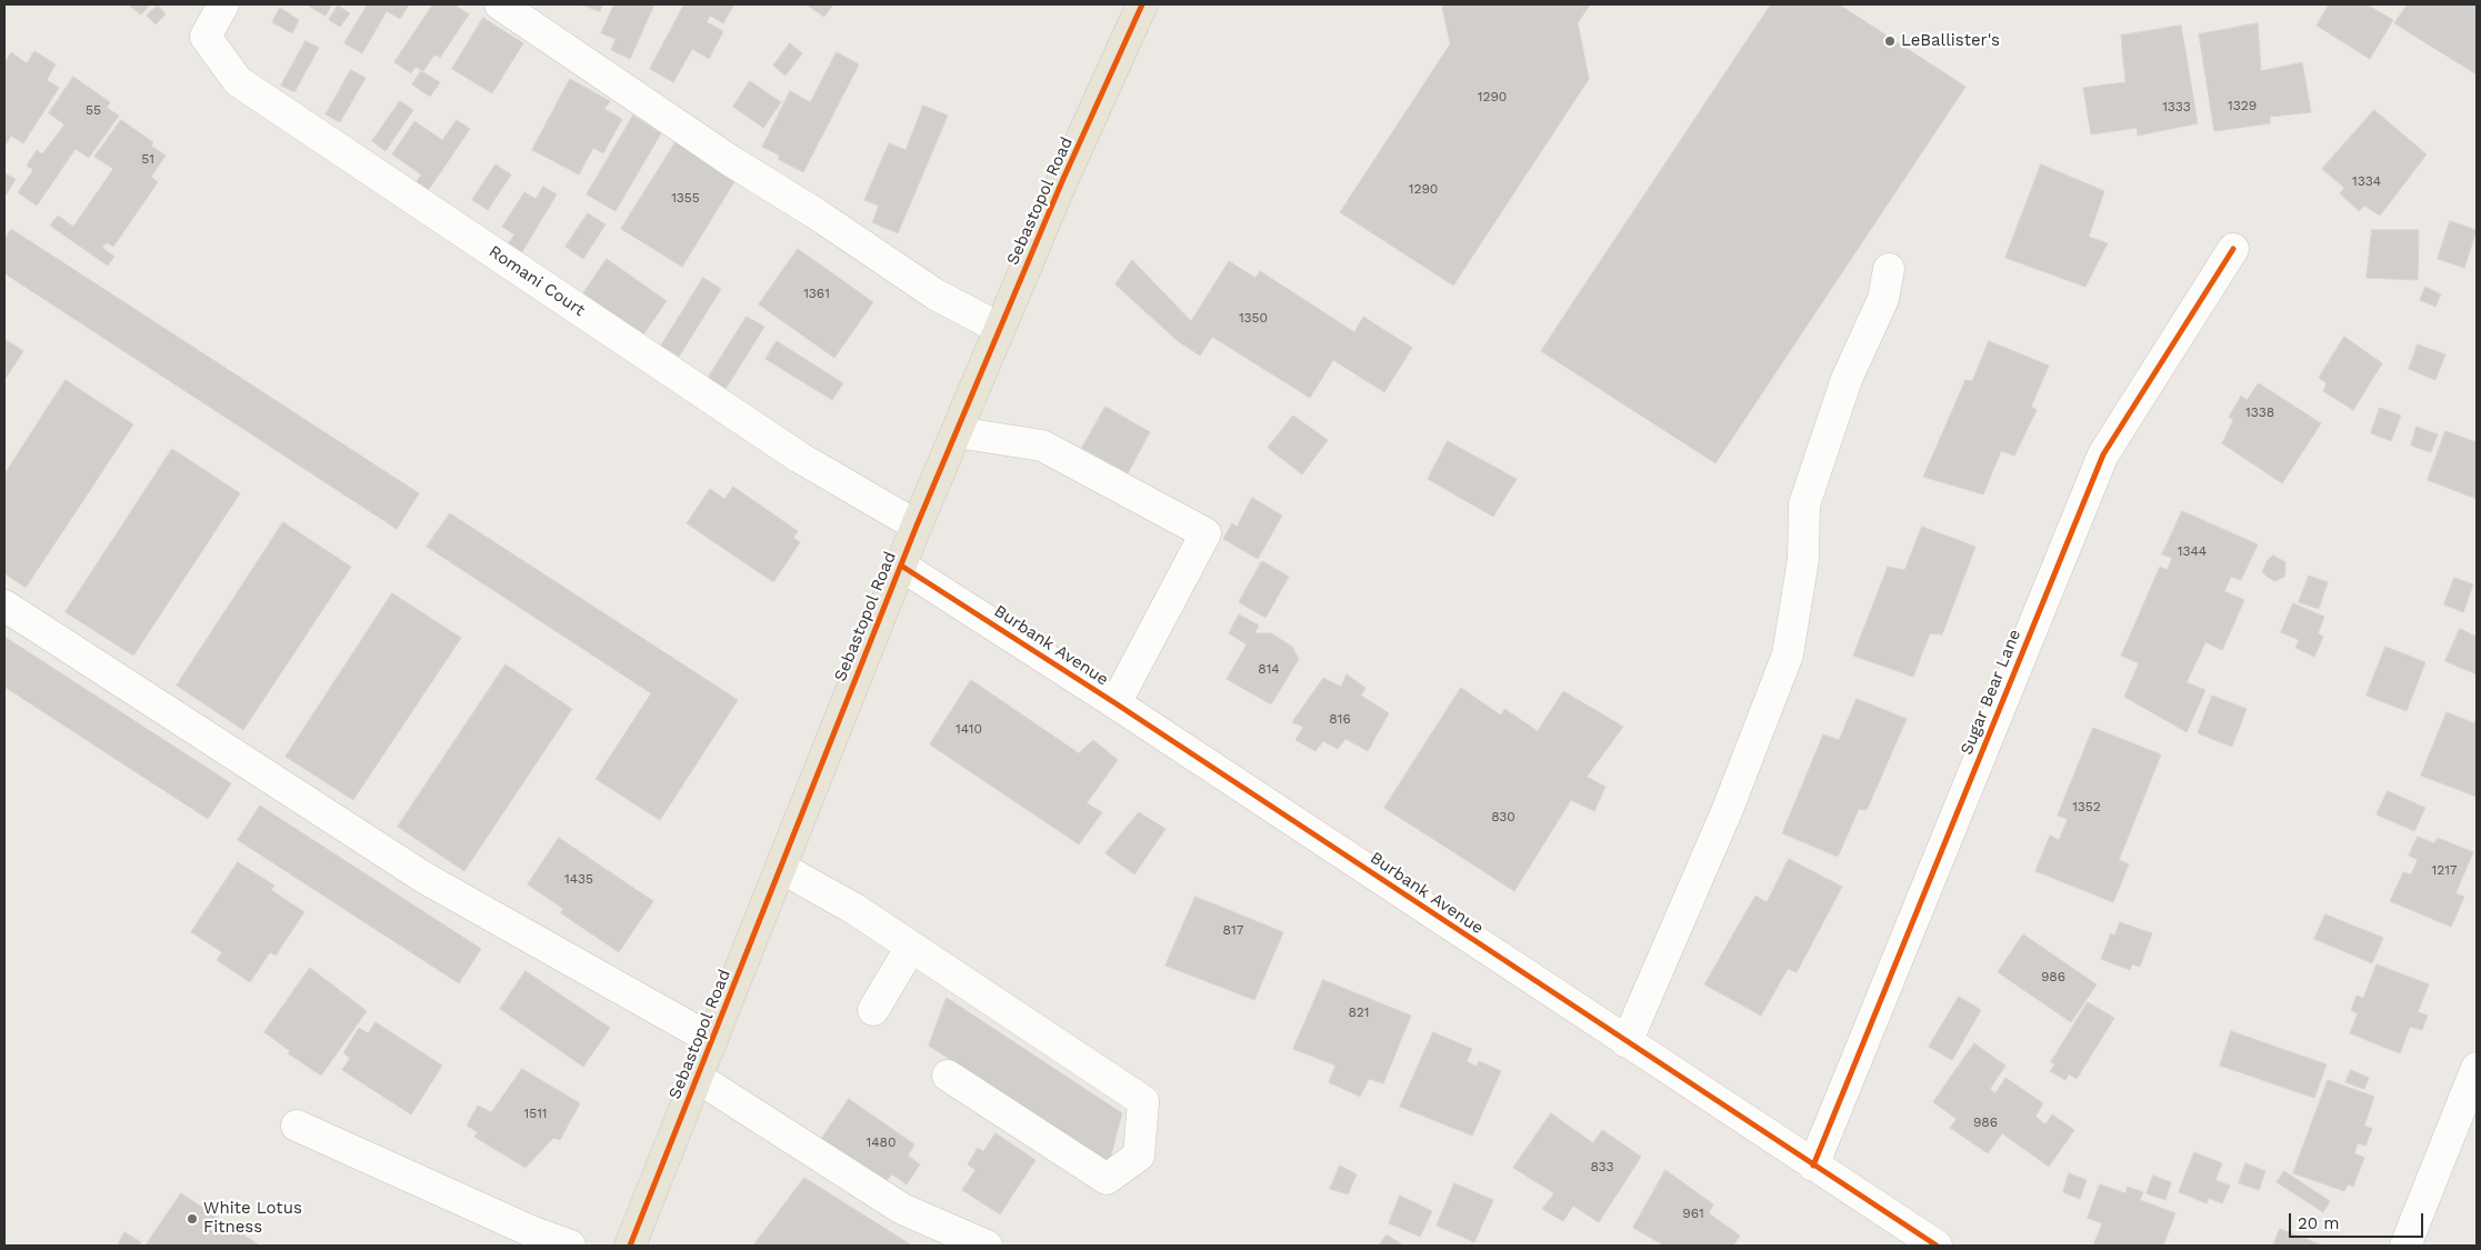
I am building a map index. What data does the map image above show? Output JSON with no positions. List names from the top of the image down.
{
  "streets": {
    "main road": ["Sebastopol Road"],
    "street": ["Romani Court", "Burbank Avenue", "Sugar Bear Lane"]
  },
  "crossings": [
    ["Sebastopol Road", "Romani Court"],
    ["Sebastopol Road", "Burbank Avenue"],
    ["Burbank Avenue", "Sugar Bear Lane"]
  ],
  "places": ["LeBallister's", "White Lotus Fitness"],
  "house_numbers": [
    "1290",
    "1329",
    "1333",
    "55",
    "51",
    "1334",
    "1290",
    "1355",
    "1361",
    "1350",
    "1338",
    "1344",
    "814",
    "816",
    "1410",
    "1352",
    "830",
    "1217",
    "1435",
    "817",
    "986",
    "821",
    "1511",
    "986",
    "1480",
    "833",
    "961"
  ],
  "scale_bar": "20 m"
}
